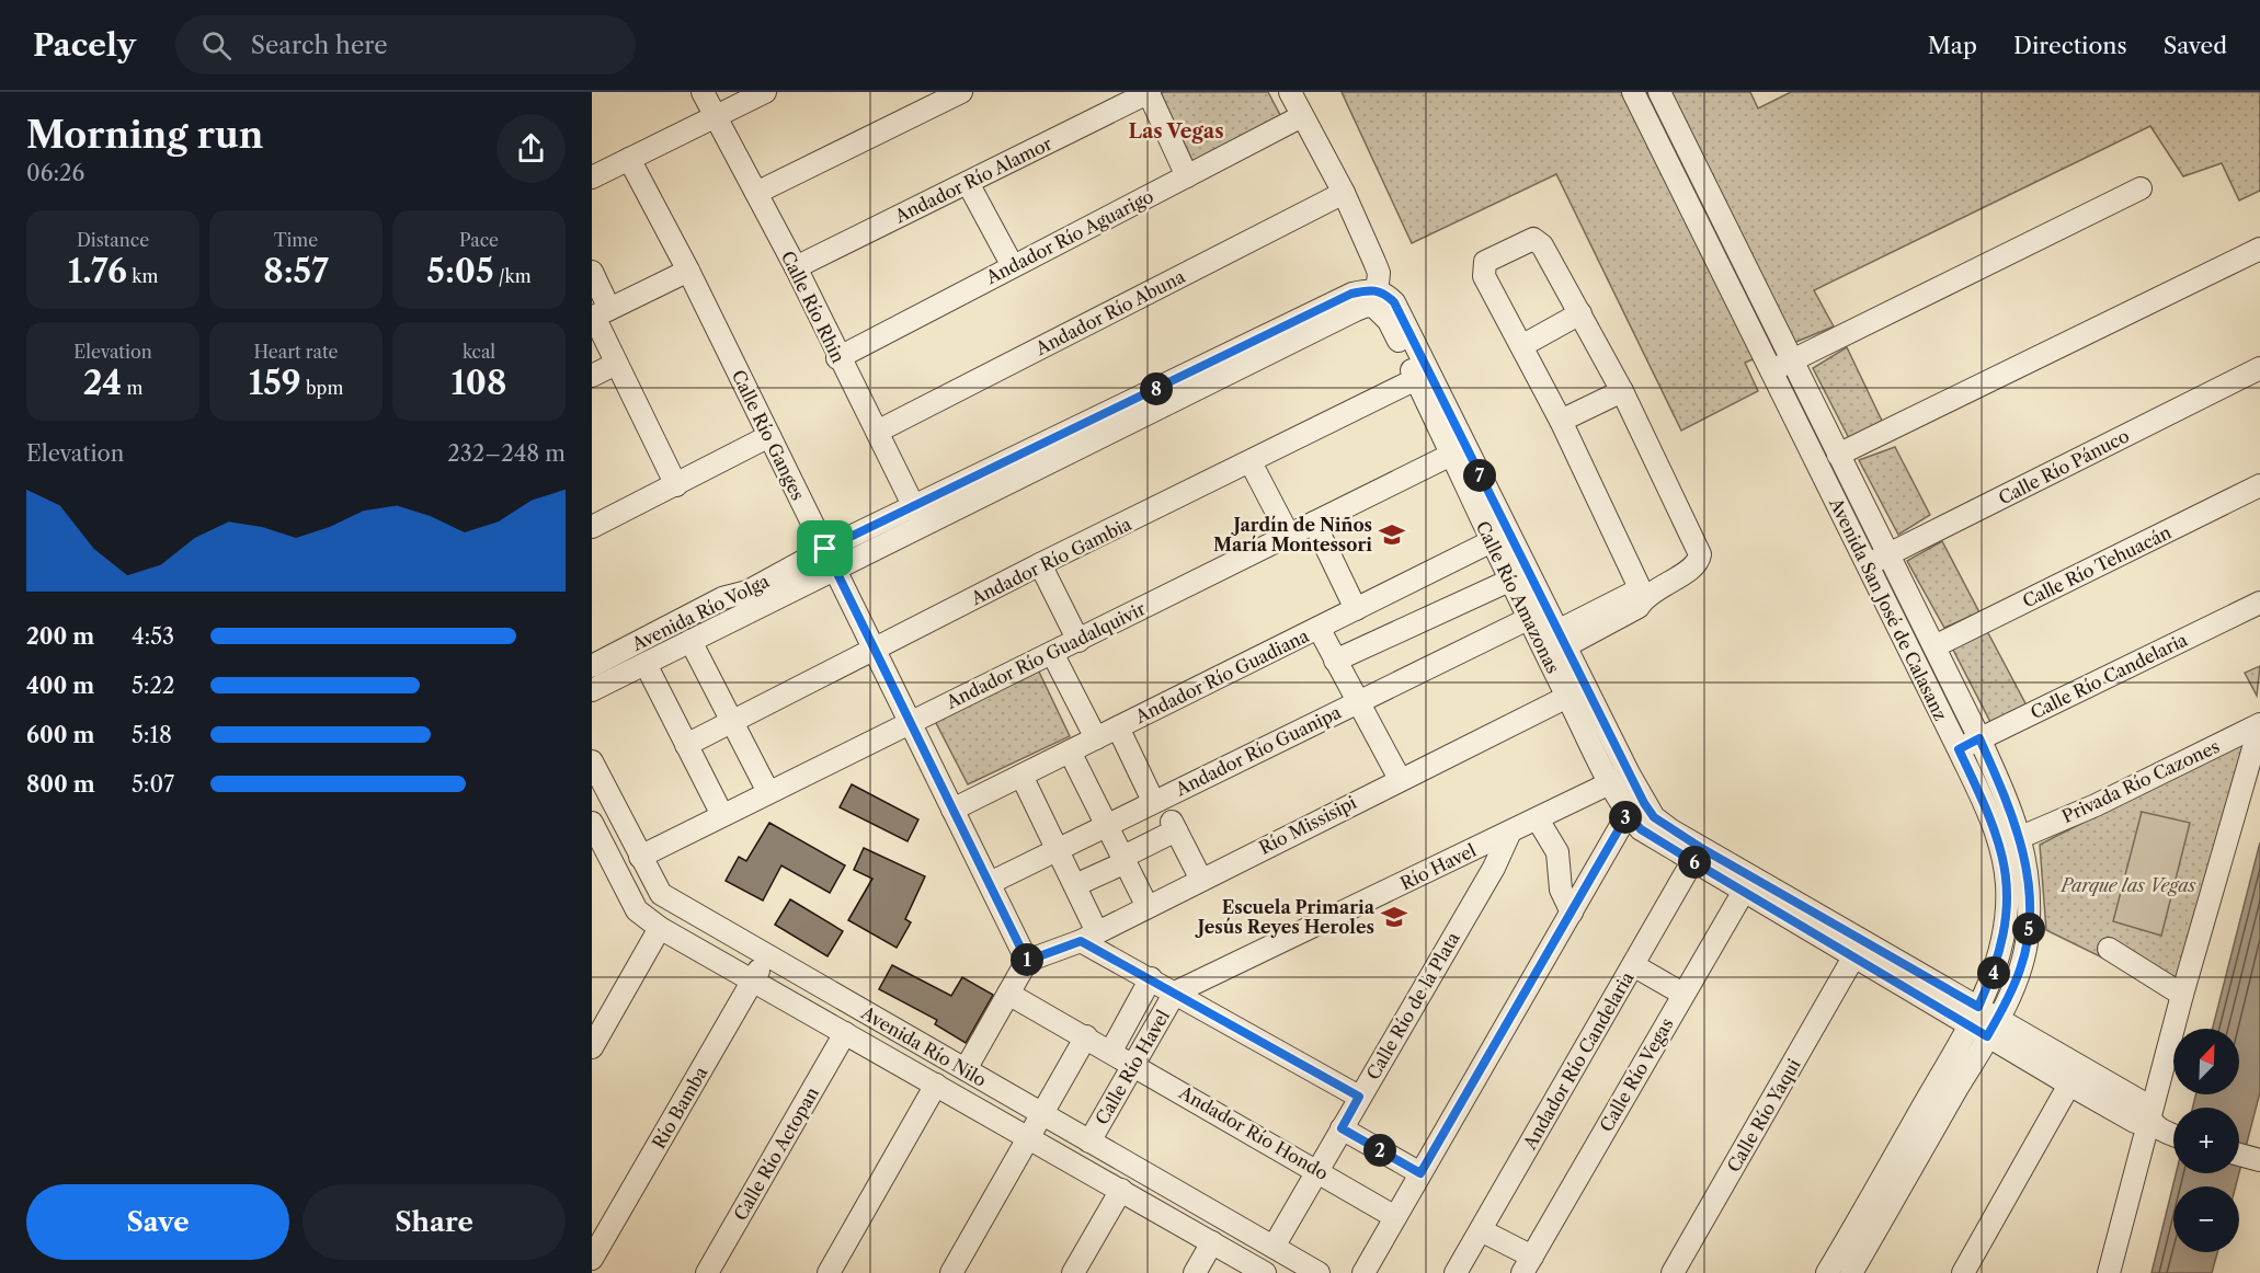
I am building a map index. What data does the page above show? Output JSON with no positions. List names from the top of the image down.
{
  "streets": {
    "street": [
      "Andador Río Alamor",
      "Andador Río Aguarigo",
      "Calle Río Rhin",
      "Andador Río Abuna",
      "Calle Río Ganges",
      "Calle Río Pánuco",
      "Andador Río Gambia",
      "Calle Río Tehuacán",
      "Calle Río Amazonas",
      "Avenida San José de Calasanz",
      "Avenida Río Volga",
      "Andador Río Guadalquivir",
      "Andador Río Guadiana",
      "Calle Río Candelaria",
      "Andador Río Guanipa",
      "Privada Río Cazones",
      "Río Missisipi",
      "Río Havel",
      "Calle Río de la Plata",
      "Avenida Río Nilo",
      "Andador Río Candelaria",
      "Calle Río Havel",
      "Calle Río Vegas",
      "Río Bamba",
      "Calle Río Yaqui",
      "Andador Río Hondo",
      "Calle Río Actopan"
    ]
  },
  "crossings": [
    ["Andador Río Alamor", "Calle Río Rhin"],
    ["Andador Río Aguarigo", "Calle Río Rhin"],
    ["Andador Río Aguarigo", "Calle Río Amazonas"],
    ["Calle Río Rhin", "Andador Río Abuna"],
    ["Calle Río Rhin", "Avenida Río Volga"],
    ["Andador Río Abuna", "Calle Río Amazonas"],
    ["Calle Río Ganges", "Andador Río Gambia"],
    ["Calle Río Ganges", "Avenida Río Volga"],
    ["Calle Río Ganges", "Andador Río Guadalquivir"],
    ["Calle Río Ganges", "Andador Río Guadiana"],
    ["Calle Río Ganges", "Andador Río Guanipa"],
    ["Calle Río Ganges", "Río Missisipi"],
    ["Calle Río Pánuco", "Avenida San José de Calasanz"],
    ["Andador Río Gambia", "Calle Río Amazonas"],
    ["Calle Río Tehuacán", "Avenida San José de Calasanz"],
    ["Calle Río Amazonas", "Avenida Río Volga"],
    ["Calle Río Amazonas", "Andador Río Guadalquivir"],
    ["Calle Río Amazonas", "Andador Río Guadiana"],
    ["Calle Río Amazonas", "Andador Río Guanipa"],
    ["Calle Río Amazonas", "Río Missisipi"],
    ["Calle Río Amazonas", "Río Havel"],
    ["Avenida San José de Calasanz", "Calle Río Candelaria"],
    ["Avenida San José de Calasanz", "Privada Río Cazones"],
    ["Andador Río Guadalquivir", "Avenida Río Nilo"],
    ["Río Havel", "Calle Río de la Plata"],
    ["Río Havel", "Calle Río Havel"],
    ["Calle Río de la Plata", "Avenida Río Nilo"],
    ["Calle Río de la Plata", "Andador Río Hondo"],
    ["Avenida Río Nilo", "Calle Río Havel"],
    ["Avenida Río Nilo", "Río Bamba"],
    ["Avenida Río Nilo", "Calle Río Actopan"],
    ["Calle Río Havel", "Andador Río Hondo"]
  ],
  "districts": ["Las Vegas"],
  "parks": ["Parque las Vegas"],
  "places": {
    "school or university": ["Jardín de Niños María Montessori", "Escuela Primaria Jesús Reyes Heroles"]
  },
  "north": "top right",
  "page": {
    "header": "Pacely",
    "search": "Search here",
    "nav": ["Map", "Directions", "Saved"],
    "heading": ["Morning run", "06:26"],
    "stats": [
      ["Distance", "1.76 km"],
      ["Time", "8:57"],
      ["Pace", "5:05 /km"],
      ["Elevation", "24 m"],
      ["Heart rate", "159 bpm"],
      ["kcal", "108"]
    ],
    "pins": [
      "8",
      "7",
      "3",
      "6",
      "5",
      "1",
      "4",
      "2"
    ],
    "chart": ["Elevation", "232–248 m"],
    "list": [
      {
        "name": "200 m",
        "note": "4:53"
      },
      {
        "name": "400 m",
        "note": "5:22"
      },
      {
        "name": "600 m",
        "note": "5:18"
      },
      {
        "name": "800 m",
        "note": "5:07"
      }
    ],
    "map_buttons": ["+", "−"],
    "buttons": ["Save", "Share"]
  }
}
